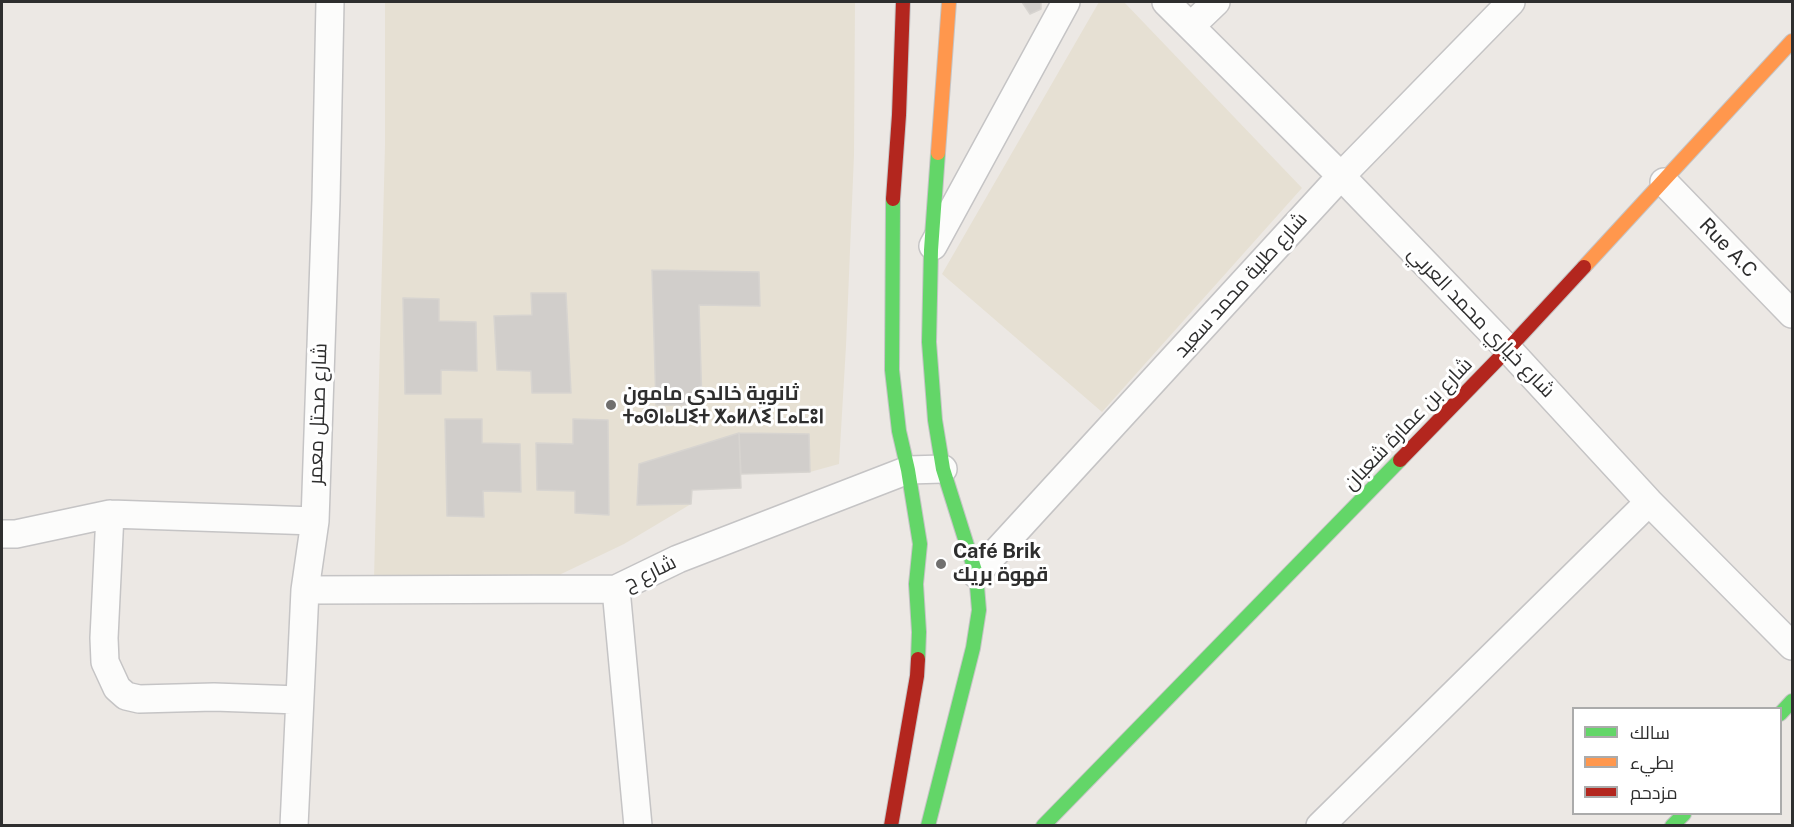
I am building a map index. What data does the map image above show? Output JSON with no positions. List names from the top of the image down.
{
  "streets": {
    "main road": ["شارع بن عمارة شعبان"],
    "street": [
      "Rue A.C",
      "شارع طلية محمد سعيد",
      "شارع خياري محمد العربي",
      "شارع صحتل معمر",
      "شارع ح"
    ]
  },
  "crossings": [
    ["Rue A.C", "شارع بن عمارة شعبان"],
    ["شارع طلية محمد سعيد", "شارع خياري محمد العربي"],
    ["شارع خياري محمد العربي", "شارع بن عمارة شعبان"],
    ["شارع صحتل معمر", "شارع ح"]
  ],
  "places": ["ثانوية خالدي مامون ⵜⴰⵙⵏⴰⵡⵉⵜ ⵅⴰⵍⴷⵉ ⵎⴰⵎⵓⵏ", "Café Brik قهوة بريك"],
  "legend": ["سالك", "بطيء", "مزدحم"]
}
